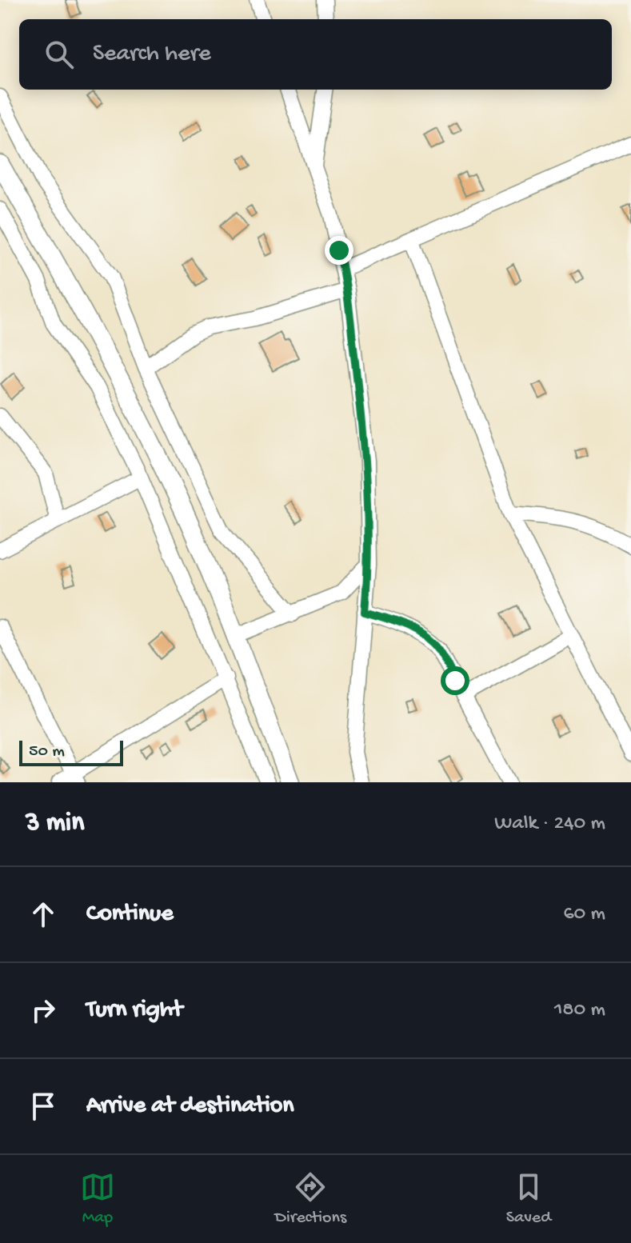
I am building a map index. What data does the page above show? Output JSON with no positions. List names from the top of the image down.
{
  "scale_bar": "50 m",
  "page": {
    "search": "Search here",
    "scale": "50 m",
    "heading": ["3 min", "Walk · 240 m"],
    "list": [
      ["Continue", "60 m"],
      ["Turn right", "180 m"],
      "Arrive at destination"
    ],
    "nav": ["Map", "Directions", "Saved"]
  }
}
